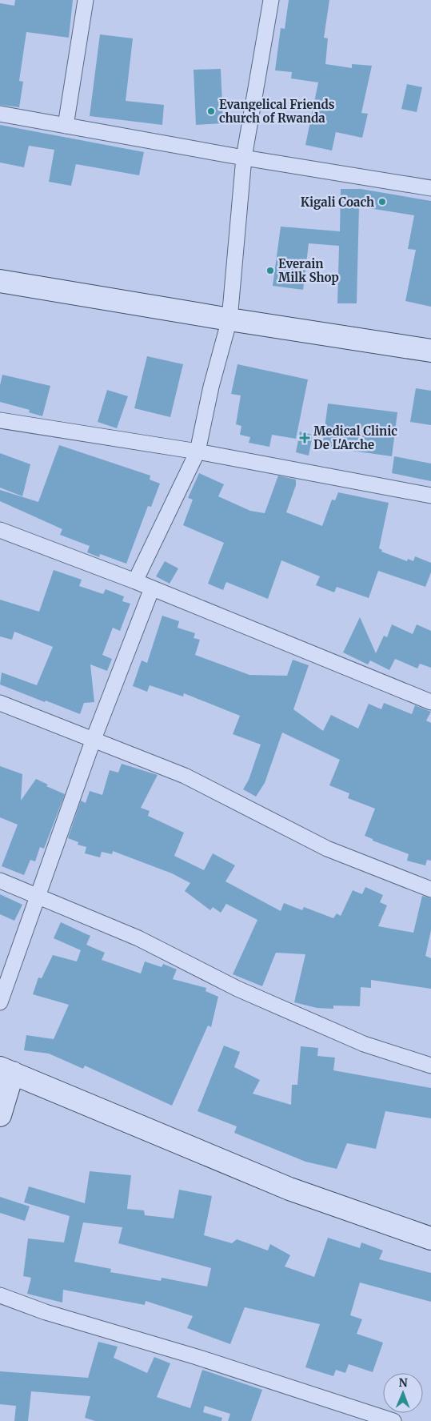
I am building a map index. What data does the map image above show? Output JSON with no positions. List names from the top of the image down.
{
  "places": {
    "other": ["Evangelical Friends church of Rwanda", "Kigali Coach", "Everain Milk Shop"],
    "health": ["Medical Clinic De L'Arche"]
  },
  "north": "top"
}
